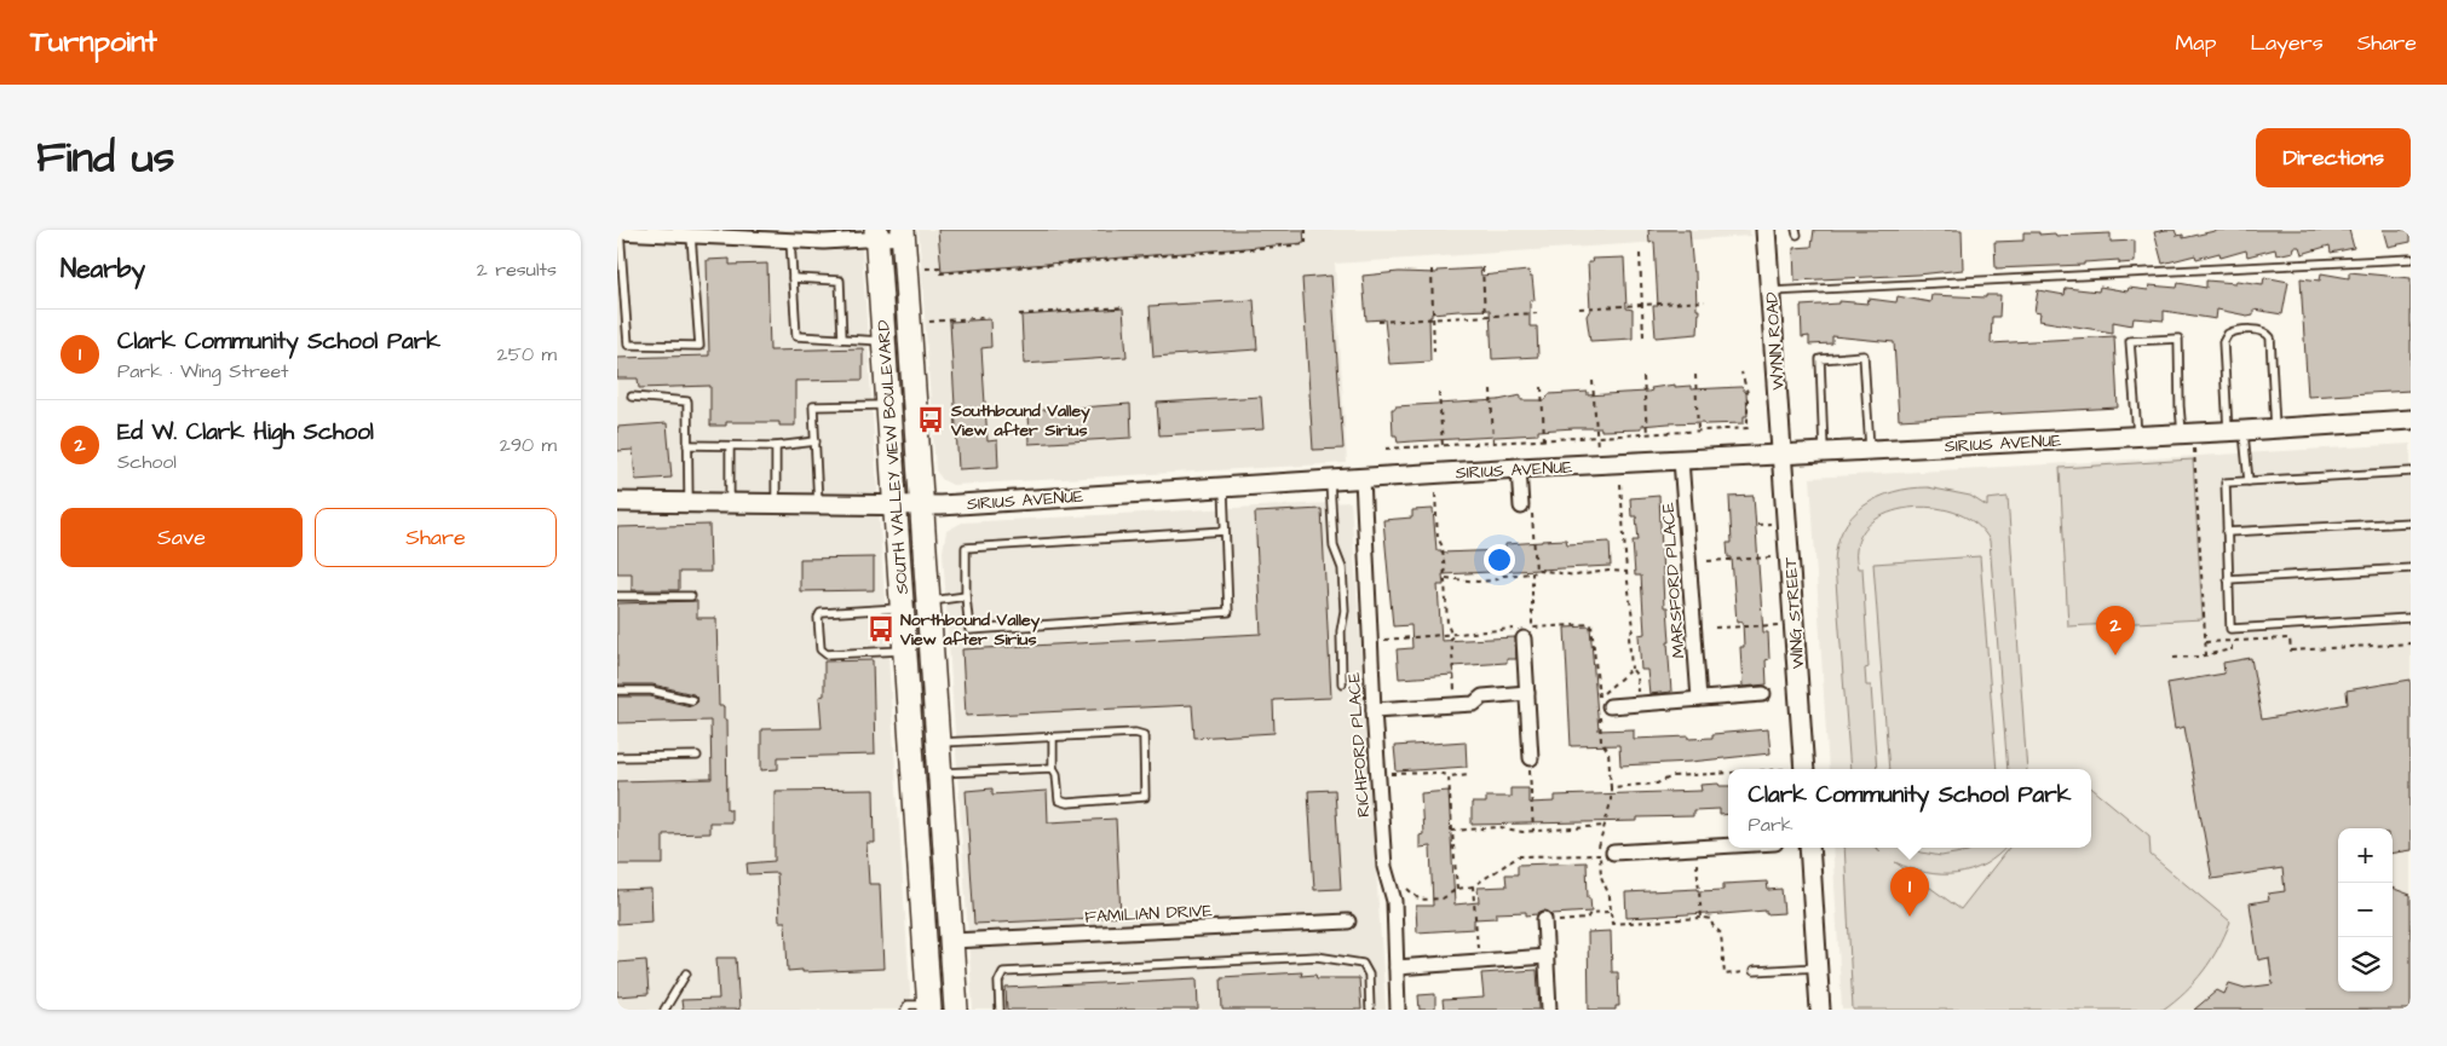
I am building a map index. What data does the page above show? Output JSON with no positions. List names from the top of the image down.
{
  "streets": {
    "main road": ["SOUTH VALLEY VIEW BOULEVARD"],
    "street": [
      "WYNN ROAD",
      "SIRIUS AVENUE",
      "MARSFORD PLACE",
      "WING STREET",
      "RICHFORD PLACE",
      "FAMILIAN DRIVE"
    ]
  },
  "crossings": [
    ["WYNN ROAD", "SIRIUS AVENUE"],
    ["WYNN ROAD", "WING STREET"],
    ["SIRIUS AVENUE", "SOUTH VALLEY VIEW BOULEVARD"],
    ["SIRIUS AVENUE", "MARSFORD PLACE"],
    ["SIRIUS AVENUE", "WING STREET"],
    ["SIRIUS AVENUE", "RICHFORD PLACE"],
    ["SOUTH VALLEY VIEW BOULEVARD", "FAMILIAN DRIVE"]
  ],
  "places": {
    "bus stop": ["Southbound Valley View after Sirius", "Northbound Valley View after Sirius"]
  },
  "page": {
    "header": "Turnpoint",
    "nav": ["Map", "Layers", "Share"],
    "title": "Find us",
    "buttons": [
      "Directions",
      ["Save", "Share"]
    ],
    "heading": ["Nearby", "2 results"],
    "list": [
      {
        "mark": "1",
        "name": "Clark Community School Park",
        "note": "Park · Wing Street",
        "value": "250 m"
      },
      {
        "mark": "2",
        "name": "Ed W. Clark High School",
        "note": "School",
        "value": "290 m"
      }
    ],
    "pins": ["2", "1"],
    "popup": ["Clark Community School Park", "Park"],
    "map_buttons": ["+", "−"]
  }
}
